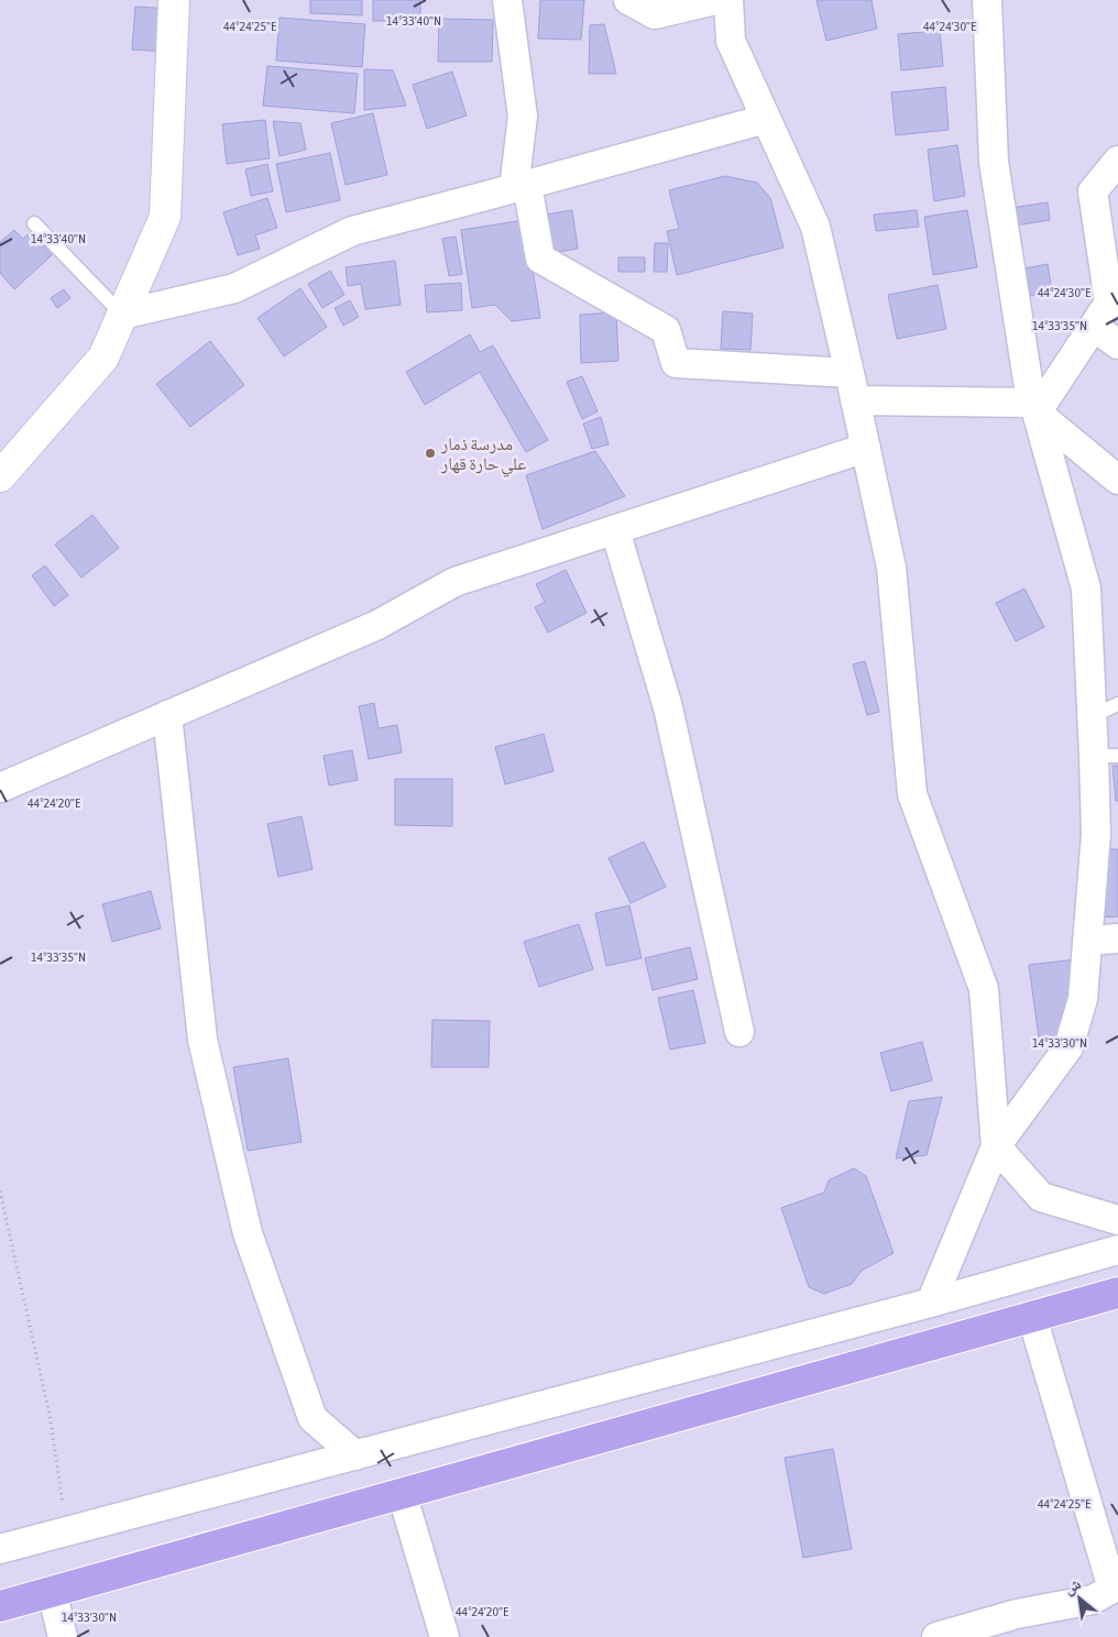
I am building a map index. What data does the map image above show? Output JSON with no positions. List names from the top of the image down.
{
  "places": ["مدرسة ذمار علي حارة قهار"],
  "north": "top left",
  "coordinates": [
    "14°33'40\"N",
    "44°24'25\"E",
    "44°24'30\"E",
    "14°33'35\"N",
    "44°24'20\"E",
    "14°33'30\"N"
  ]
}
